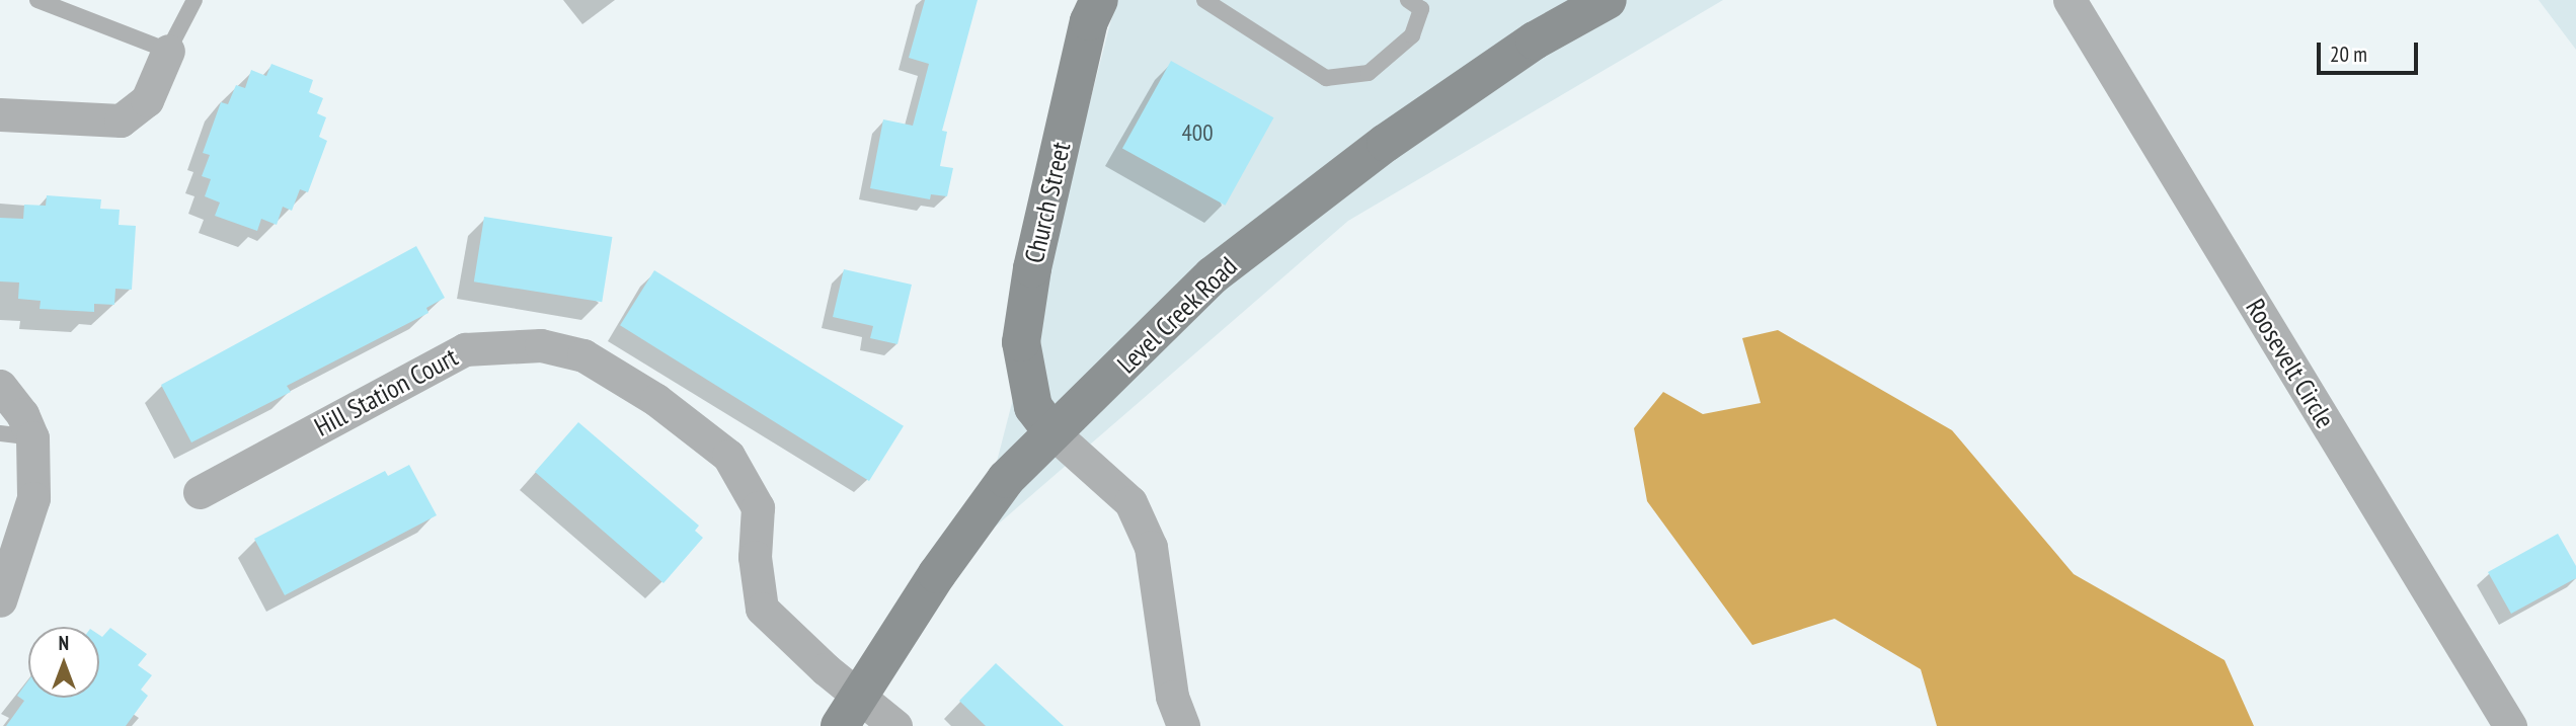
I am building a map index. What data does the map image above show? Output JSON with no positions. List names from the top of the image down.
{
  "streets": {
    "street": [
      "Church Street",
      "Level Creek Road",
      "Roosevelt Circle",
      "Hill Station Court"
    ]
  },
  "crossings": [
    ["Church Street", "Level Creek Road"],
    ["Level Creek Road", "Hill Station Court"]
  ],
  "house_numbers": ["400"],
  "scale_bar": "20 m",
  "north": "top"
}
